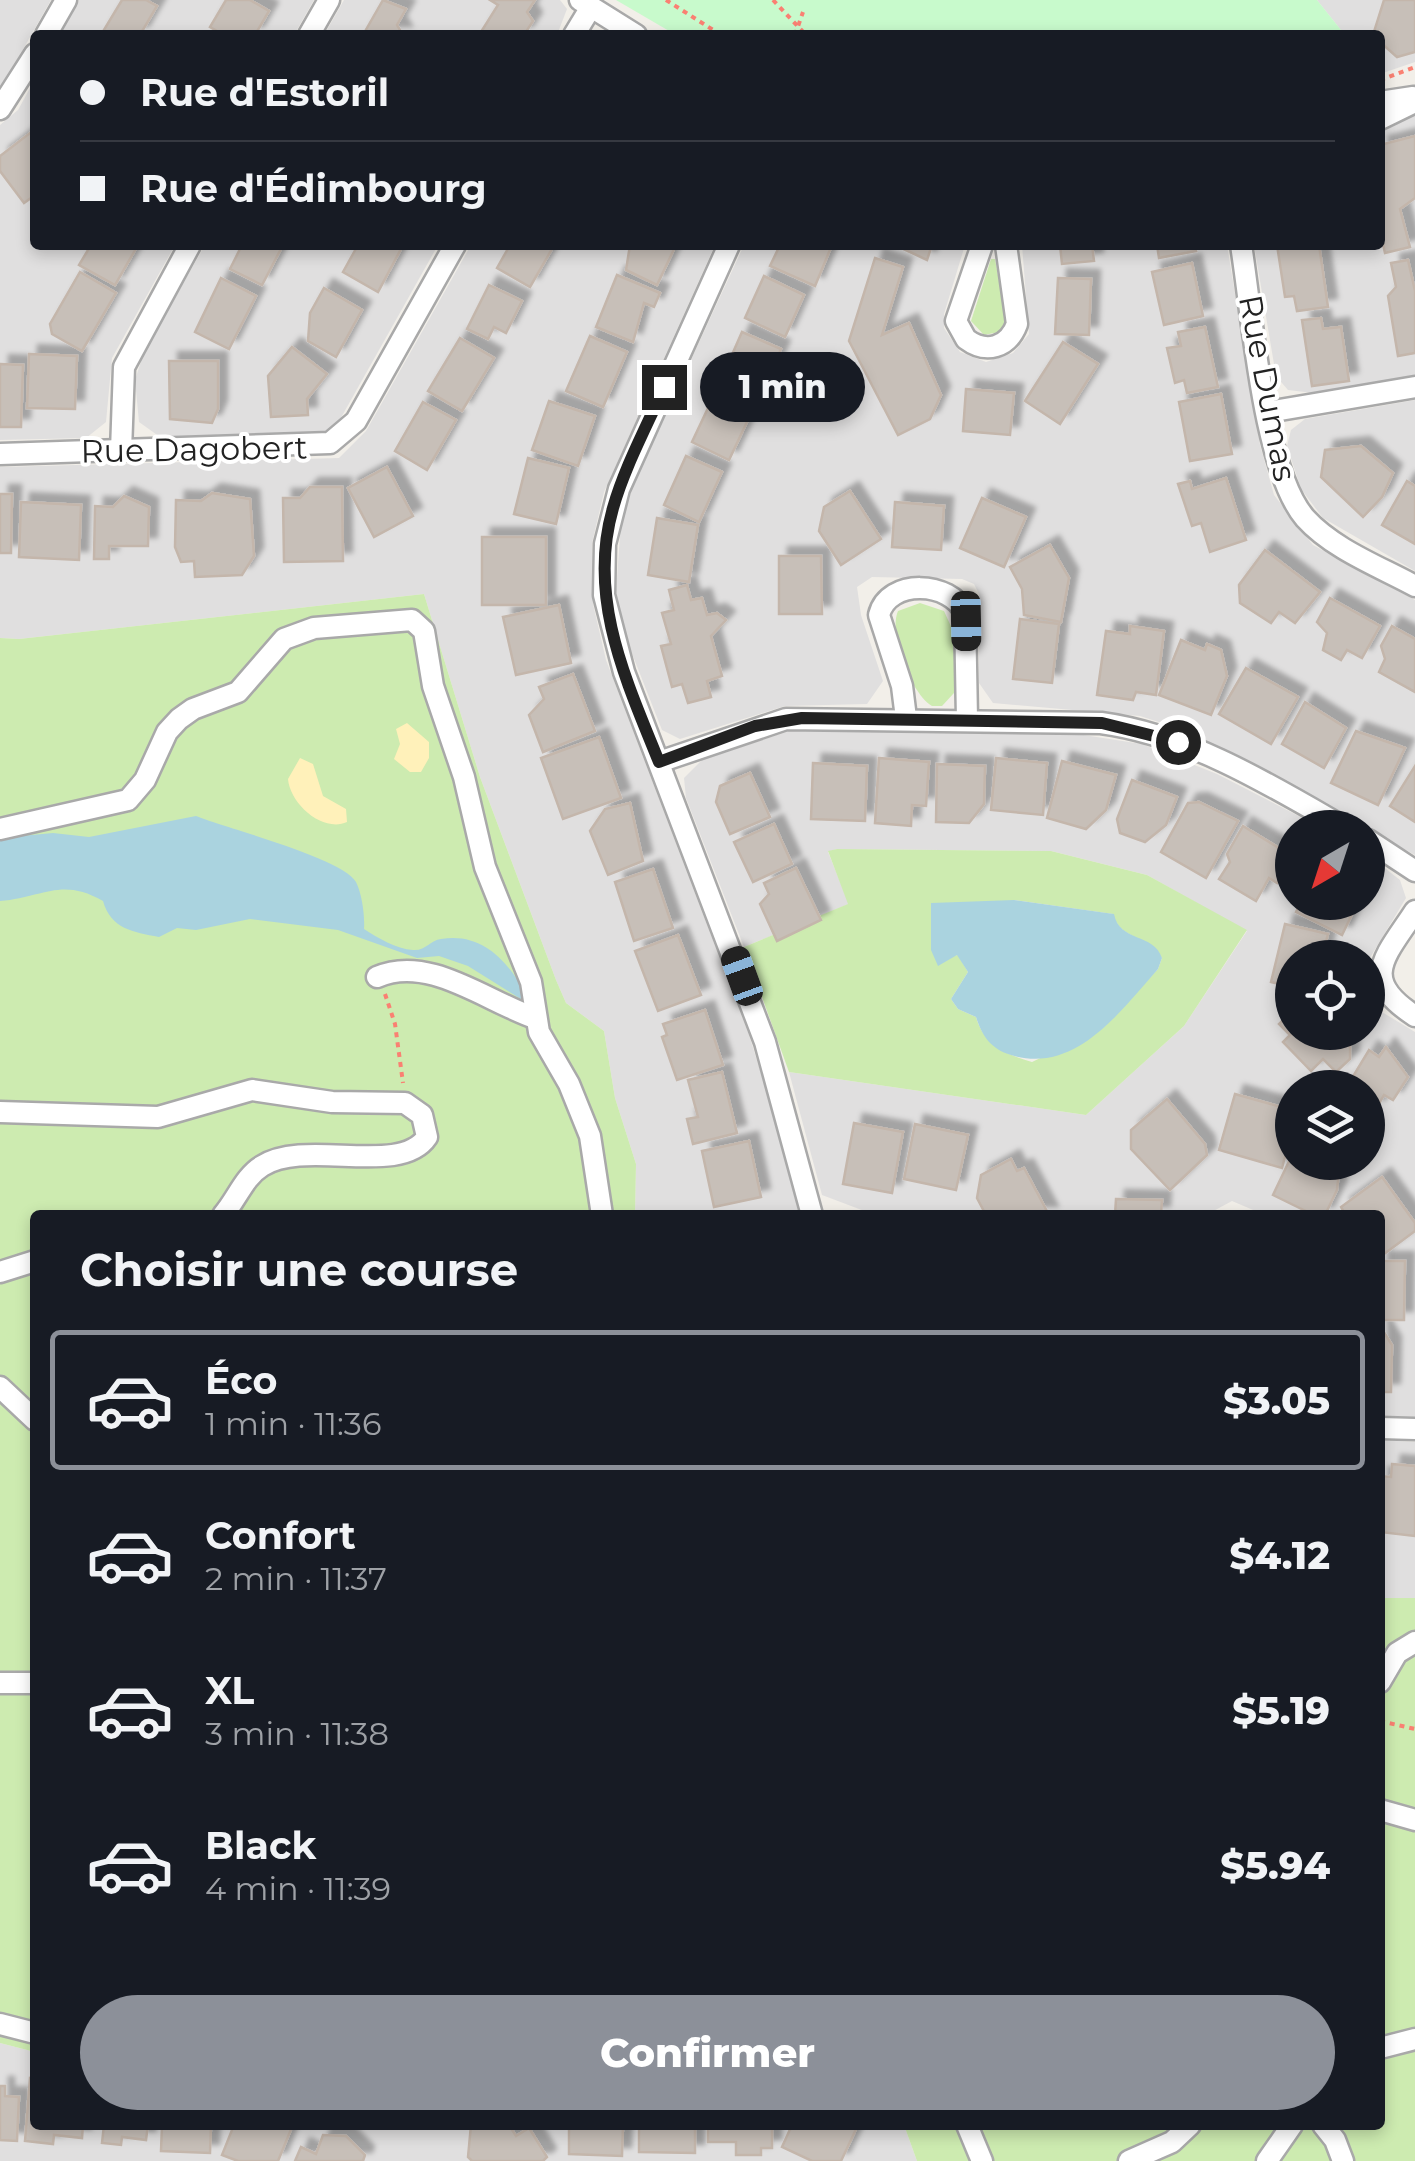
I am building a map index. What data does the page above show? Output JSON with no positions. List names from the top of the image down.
{
  "streets": {
    "street": ["Rue Dumas", "Rue Dagobert"]
  },
  "north": "bottom left",
  "page": {
    "banner": ["Rue d'Estoril", "Rue d'Édimbourg"],
    "bubble": "1 min",
    "heading": "Choisir une course",
    "list": [
      {
        "name": "Éco",
        "note": "1 min · 11:36",
        "value": "$3.05"
      },
      {
        "name": "Confort",
        "note": "2 min · 11:37",
        "value": "$4.12"
      },
      {
        "name": "XL",
        "note": "3 min · 11:38",
        "value": "$5.19"
      },
      {
        "name": "Black",
        "note": "4 min · 11:39",
        "value": "$5.94"
      }
    ],
    "buttons": "Confirmer"
  }
}
